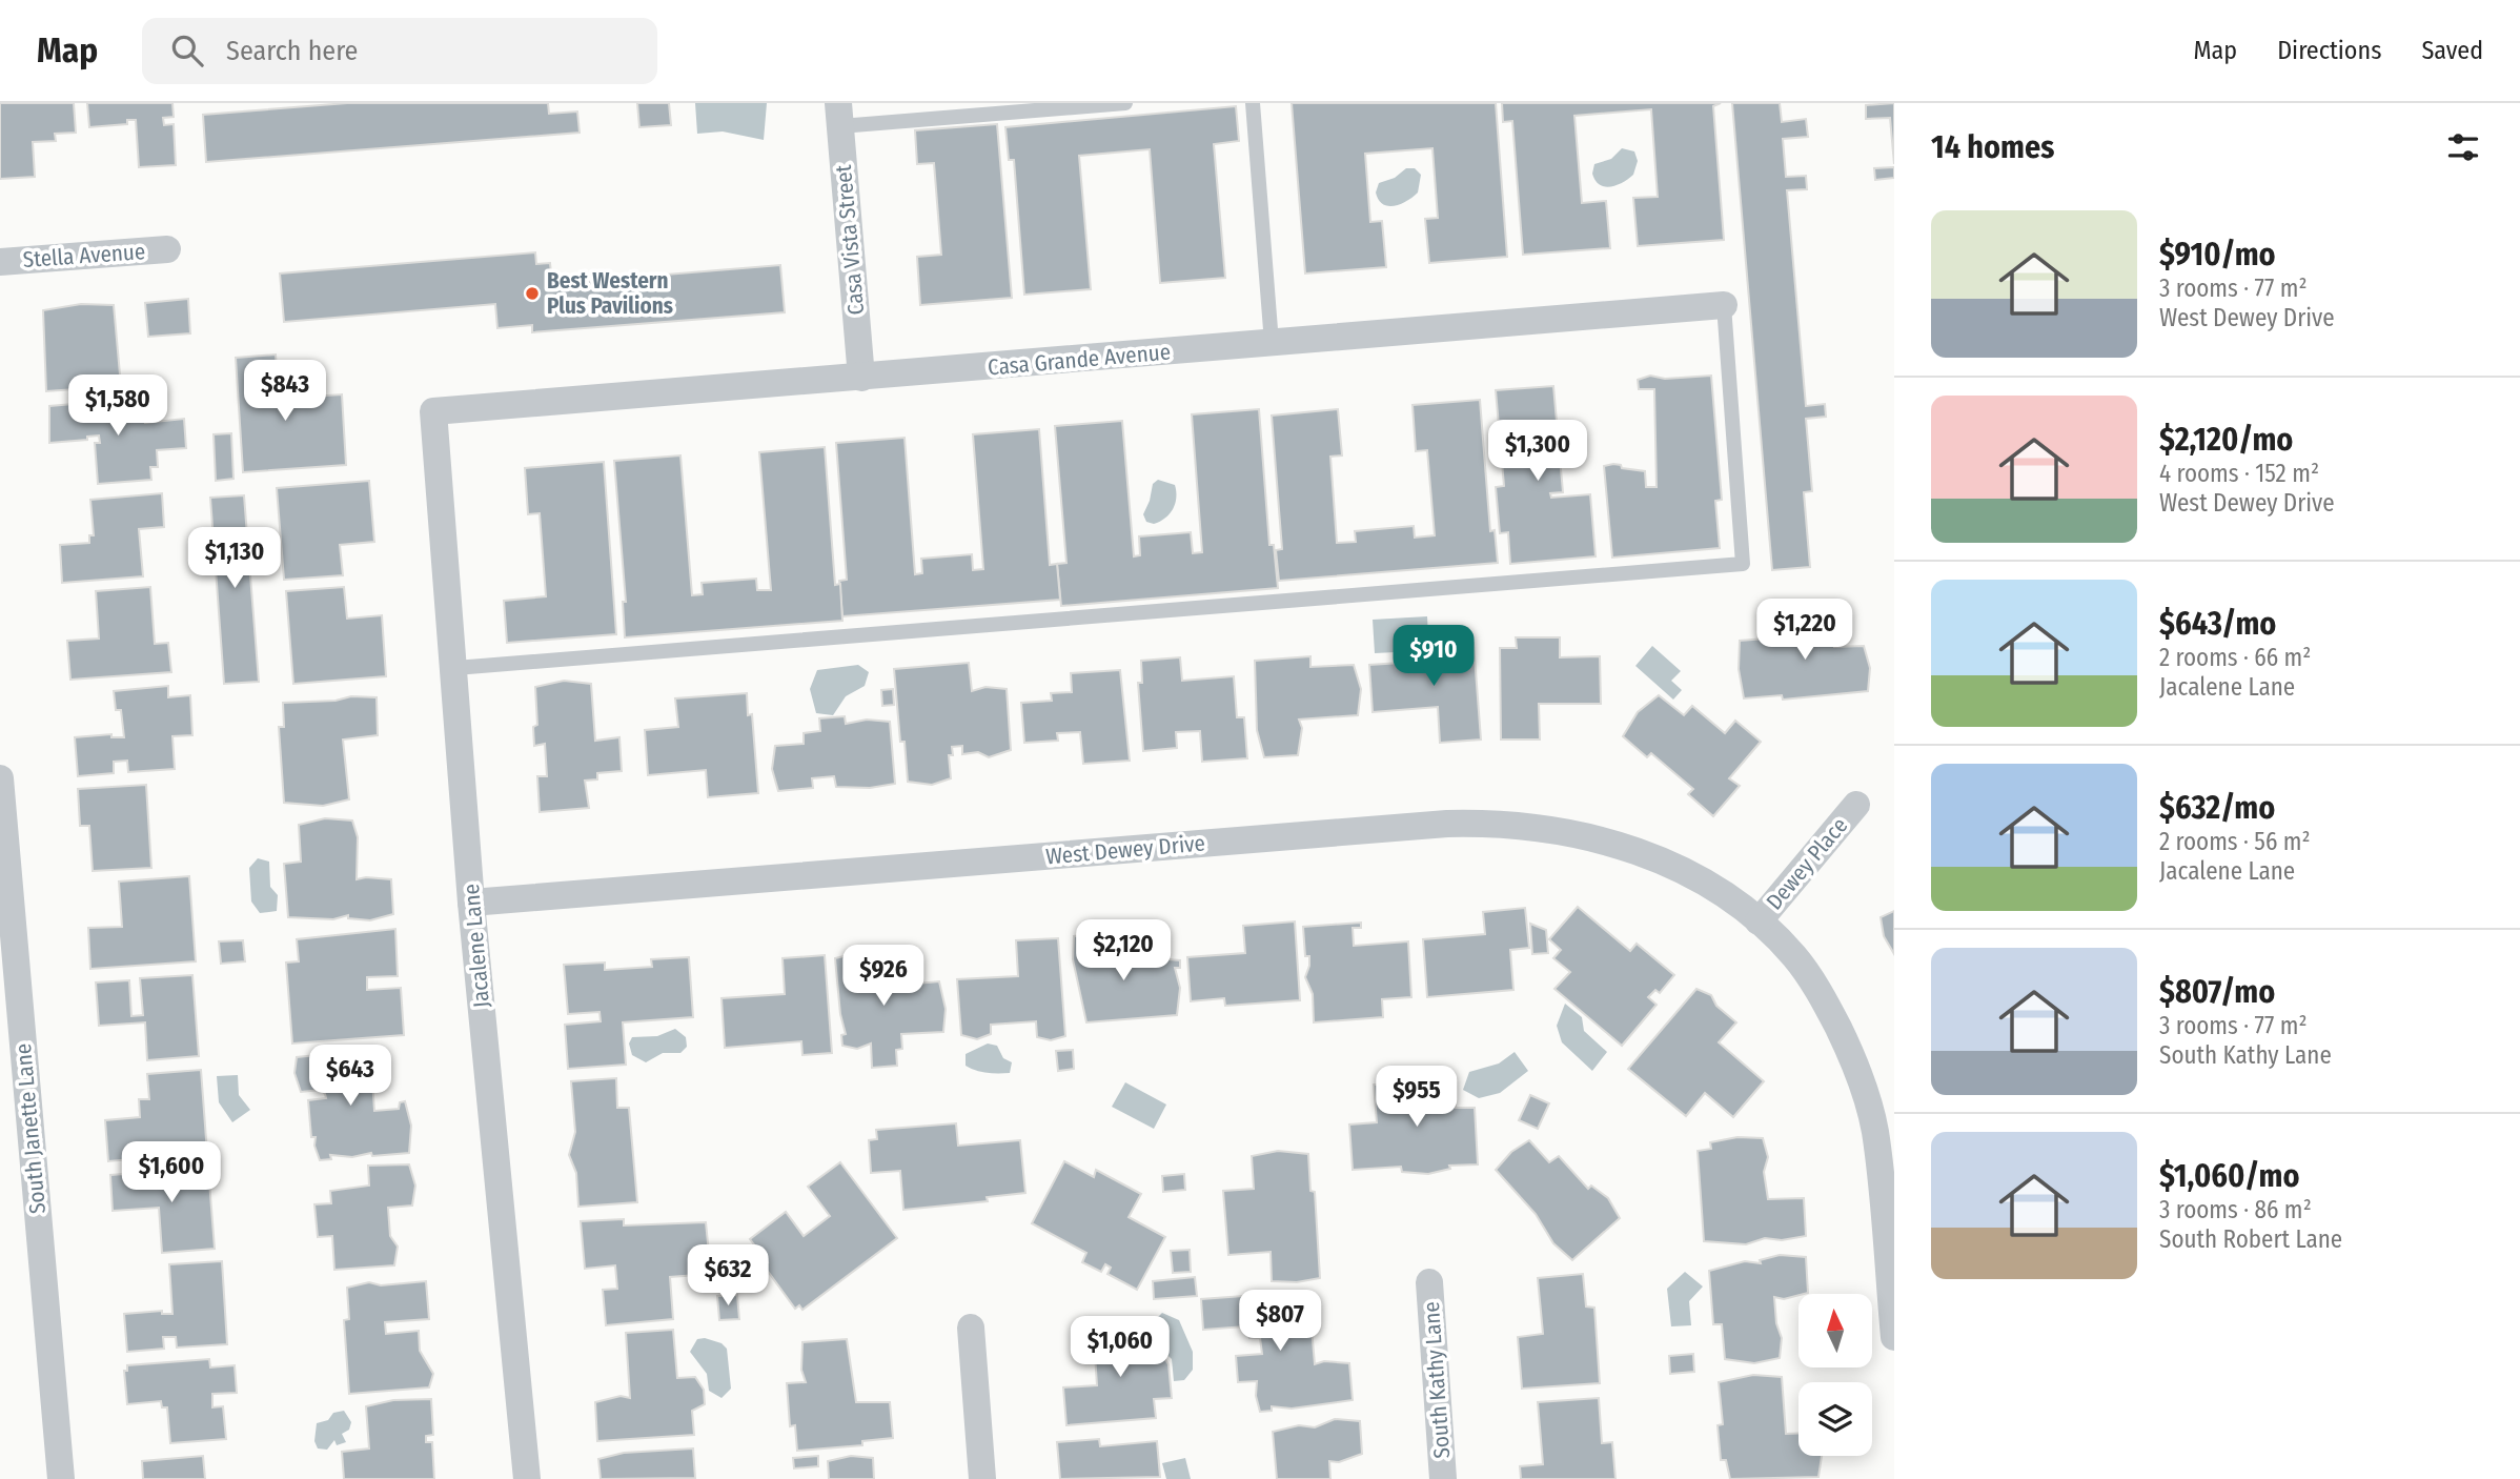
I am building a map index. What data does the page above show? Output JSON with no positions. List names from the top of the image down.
{
  "streets": {
    "street": [
      "Casa Vista Street",
      "Stella Avenue",
      "Casa Grande Avenue",
      "West Dewey Drive",
      "Dewey Place",
      "Jacalene Lane",
      "South Janette Lane",
      "South Kathy Lane"
    ]
  },
  "crossings": [
    ["Casa Vista Street", "Casa Grande Avenue"],
    ["Casa Grande Avenue", "Jacalene Lane"],
    ["West Dewey Drive", "Dewey Place"],
    ["West Dewey Drive", "Jacalene Lane"]
  ],
  "places": ["Best Western Plus Pavilions"],
  "north": "top",
  "page": {
    "header": "Map",
    "search": "Search here",
    "nav": ["Map", "Directions", "Saved"],
    "heading": "14 homes",
    "list": [
      {
        "name": "$910/mo",
        "note": "3 rooms · 77 m² · West Dewey Drive"
      },
      {
        "name": "$2,120/mo",
        "note": "4 rooms · 152 m² · West Dewey Drive"
      },
      {
        "name": "$643/mo",
        "note": "2 rooms · 66 m² · Jacalene Lane"
      },
      {
        "name": "$632/mo",
        "note": "2 rooms · 56 m² · Jacalene Lane"
      },
      {
        "name": "$807/mo",
        "note": "3 rooms · 77 m² · South Kathy Lane"
      },
      {
        "name": "$1,060/mo",
        "note": "3 rooms · 86 m² · South Robert Lane"
      }
    ],
    "price": [
      "$843",
      "$1,580",
      "$1,300",
      "$1,130",
      "$1,220",
      "$910",
      "$2,120",
      "$926",
      "$643",
      "$955",
      "$1,600",
      "$632",
      "$807",
      "$1,060"
    ]
  }
}
